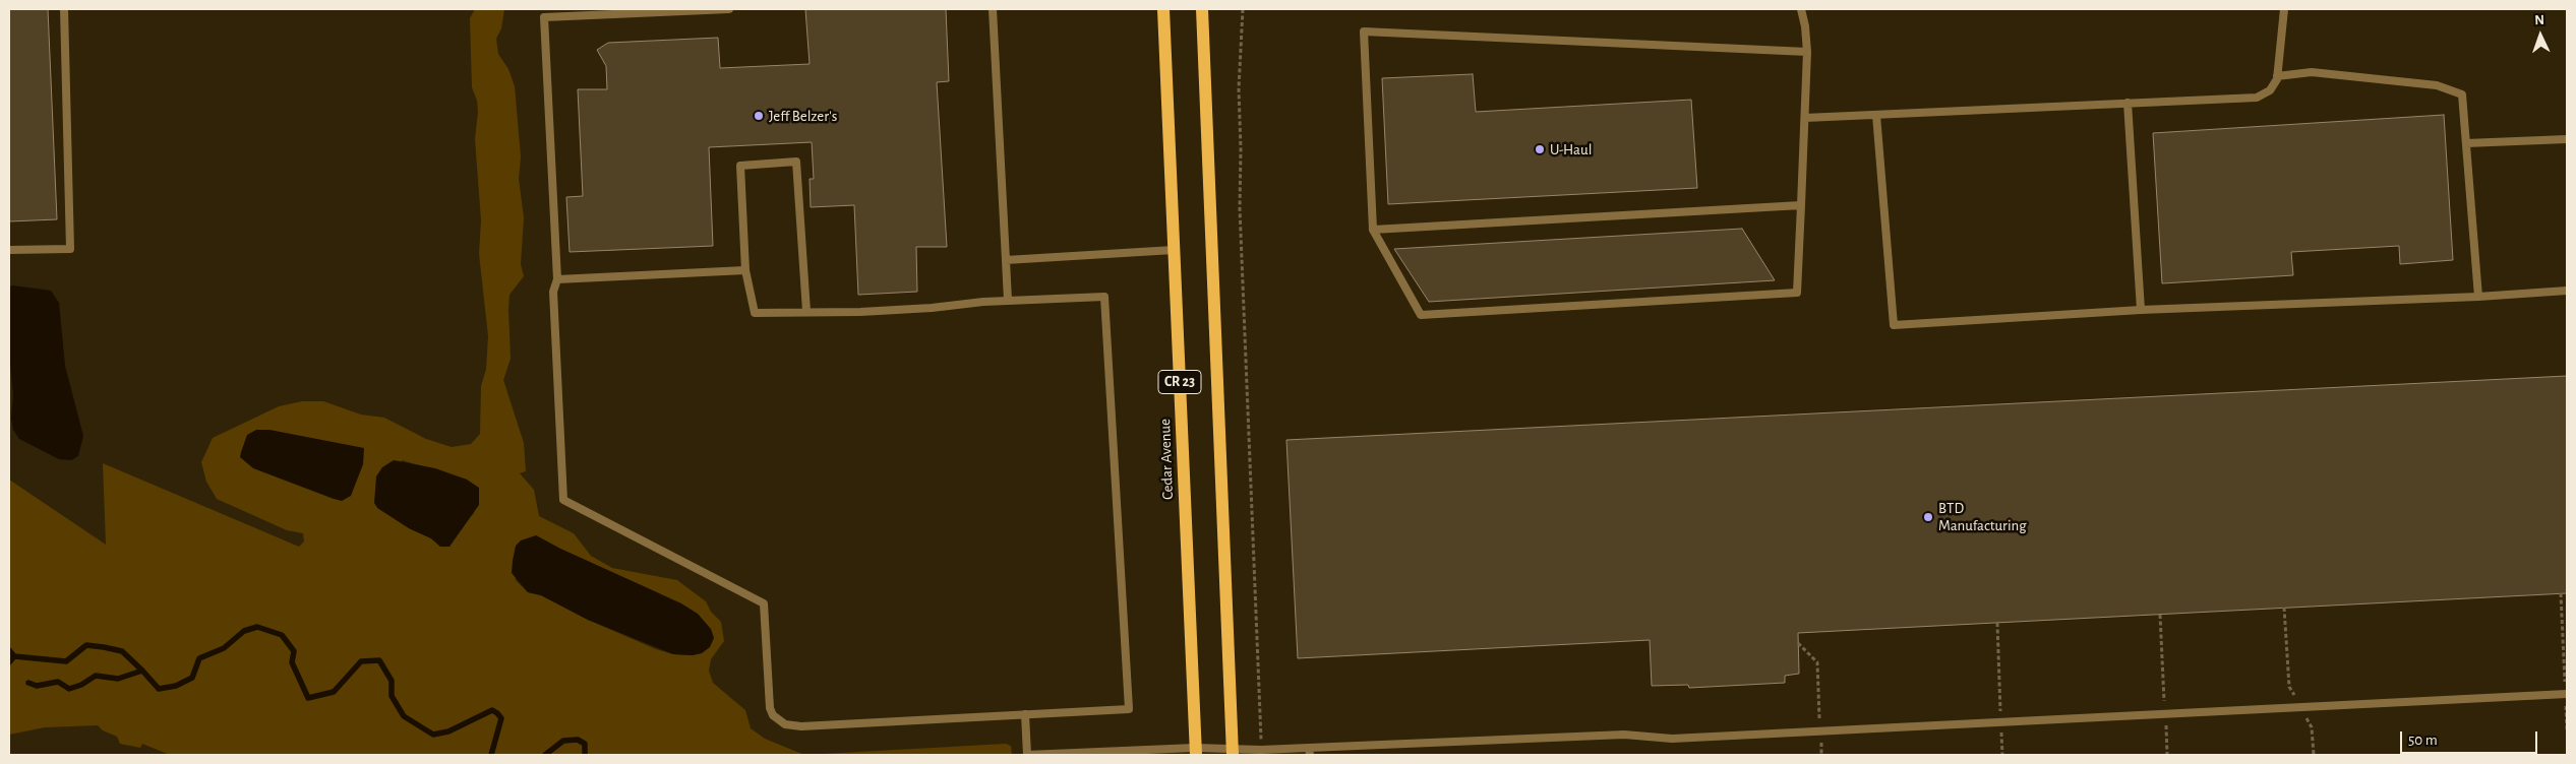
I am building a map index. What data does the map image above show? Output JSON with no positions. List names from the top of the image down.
{
  "streets": {
    "main road": ["CR 23", "Cedar Avenue"]
  },
  "places": ["Jeff Belzer's", "U-Haul", "BTD Manufacturing"],
  "scale_bar": "50 m",
  "north": "top"
}
